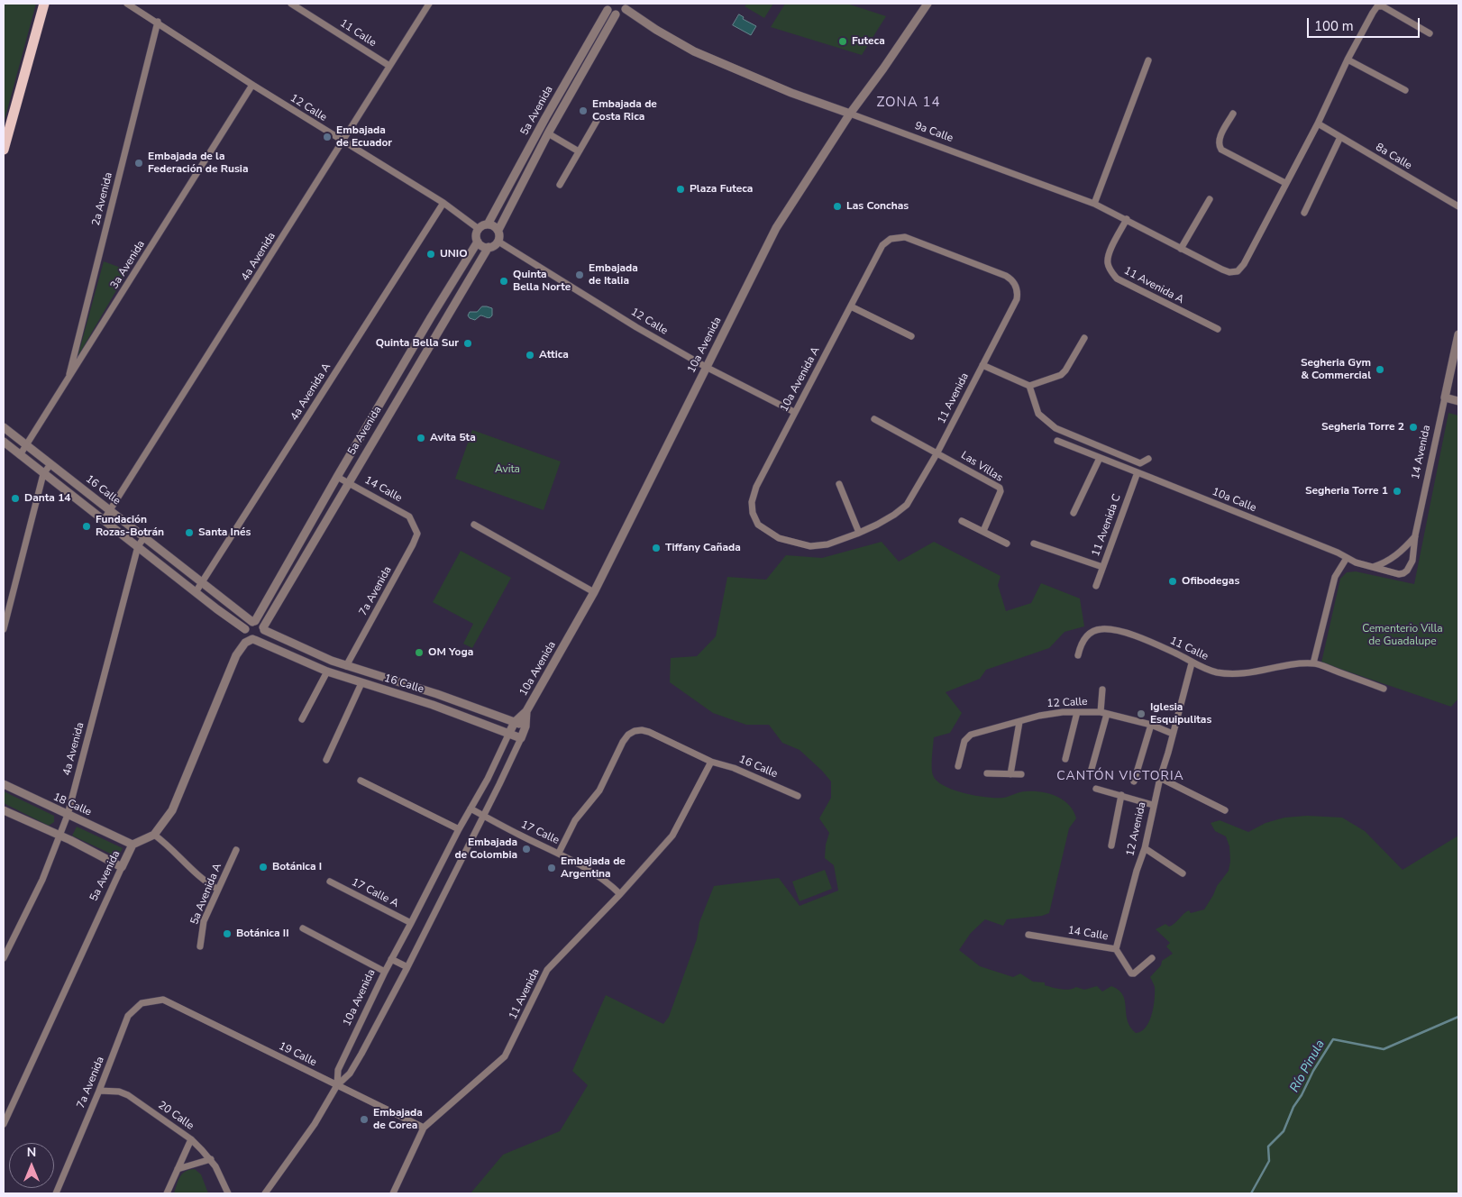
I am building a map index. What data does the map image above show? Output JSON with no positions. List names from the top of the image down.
{
  "streets": {
    "street": [
      "11 Calle",
      "12 Calle",
      "5a Avenida",
      "9a Calle",
      "8a Calle",
      "2a Avenida",
      "4a Avenida",
      "3a Avenida",
      "11 Avenida A",
      "10a Avenida",
      "10a Avenida A",
      "4a Avenida A",
      "11 Avenida",
      "14 Avenida",
      "Las Villas",
      "14 Calle",
      "16 Calle",
      "10a Calle",
      "11 Avenida C",
      "7a Avenida",
      "18 Calle",
      "12 Avenida",
      "17 Calle",
      "17 Calle A",
      "5a Avenida A",
      "19 Calle",
      "20 Calle"
    ]
  },
  "crossings": [
    ["11 Calle", "4a Avenida"],
    ["11 Calle", "12 Avenida"],
    ["12 Calle", "5a Avenida"],
    ["12 Calle", "2a Avenida"],
    ["12 Calle", "4a Avenida"],
    ["12 Calle", "3a Avenida"],
    ["12 Calle", "10a Avenida"],
    ["12 Calle", "10a Avenida A"],
    ["12 Calle", "4a Avenida A"],
    ["12 Calle", "12 Avenida"],
    ["5a Avenida", "14 Calle"],
    ["5a Avenida", "16 Calle"],
    ["5a Avenida", "18 Calle"],
    ["9a Calle", "11 Avenida A"],
    ["9a Calle", "10a Avenida"],
    ["2a Avenida", "3a Avenida"],
    ["4a Avenida", "16 Calle"],
    ["4a Avenida", "18 Calle"],
    ["3a Avenida", "16 Calle"],
    ["10a Avenida", "16 Calle"],
    ["10a Avenida", "17 Calle"],
    ["10a Avenida", "17 Calle A"],
    ["10a Avenida", "19 Calle"],
    ["10a Avenida A", "11 Avenida"],
    ["4a Avenida A", "16 Calle"],
    ["11 Avenida", "Las Villas"],
    ["11 Avenida", "16 Calle"],
    ["11 Avenida", "17 Calle"],
    ["11 Avenida", "19 Calle"],
    ["14 Avenida", "10a Calle"],
    ["14 Calle", "7a Avenida"],
    ["14 Calle", "12 Avenida"],
    ["16 Calle", "7a Avenida"],
    ["16 Calle", "17 Calle"],
    ["10a Calle", "11 Avenida C"],
    ["7a Avenida", "19 Calle"],
    ["7a Avenida", "20 Calle"]
  ],
  "districts": ["ZONA 14", "CANTÓN VICTORIA"],
  "water": ["Río Pinula"],
  "parks": ["Avita", "Cementerio Villa de Guadalupe"],
  "places": [
    "Futeca",
    "Embajada de Costa Rica",
    "Embajada de Ecuador",
    "Embajada de la Federación de Rusia",
    "Plaza Futeca",
    "Las Conchas",
    "UNIO",
    "Embajada de Italia",
    "Quinta Bella Norte",
    "Quinta Bella Sur",
    "Attica",
    "Segheria Gym & Commercial",
    "Segheria Torre 2",
    "Avita 5ta",
    "Segheria Torre 1",
    "Danta 14",
    "Fundación Rozas-Botrán",
    "Santa Inés",
    "Tiffany Cañada",
    "Ofibodegas",
    "OM Yoga",
    "Iglesia Esquipulitas",
    "Embajada de Colombia",
    "Botánica I",
    "Embajada de Argentina",
    "Botánica II",
    "Embajada de Corea"
  ],
  "scale_bar": "100 m",
  "north": "top"
}
